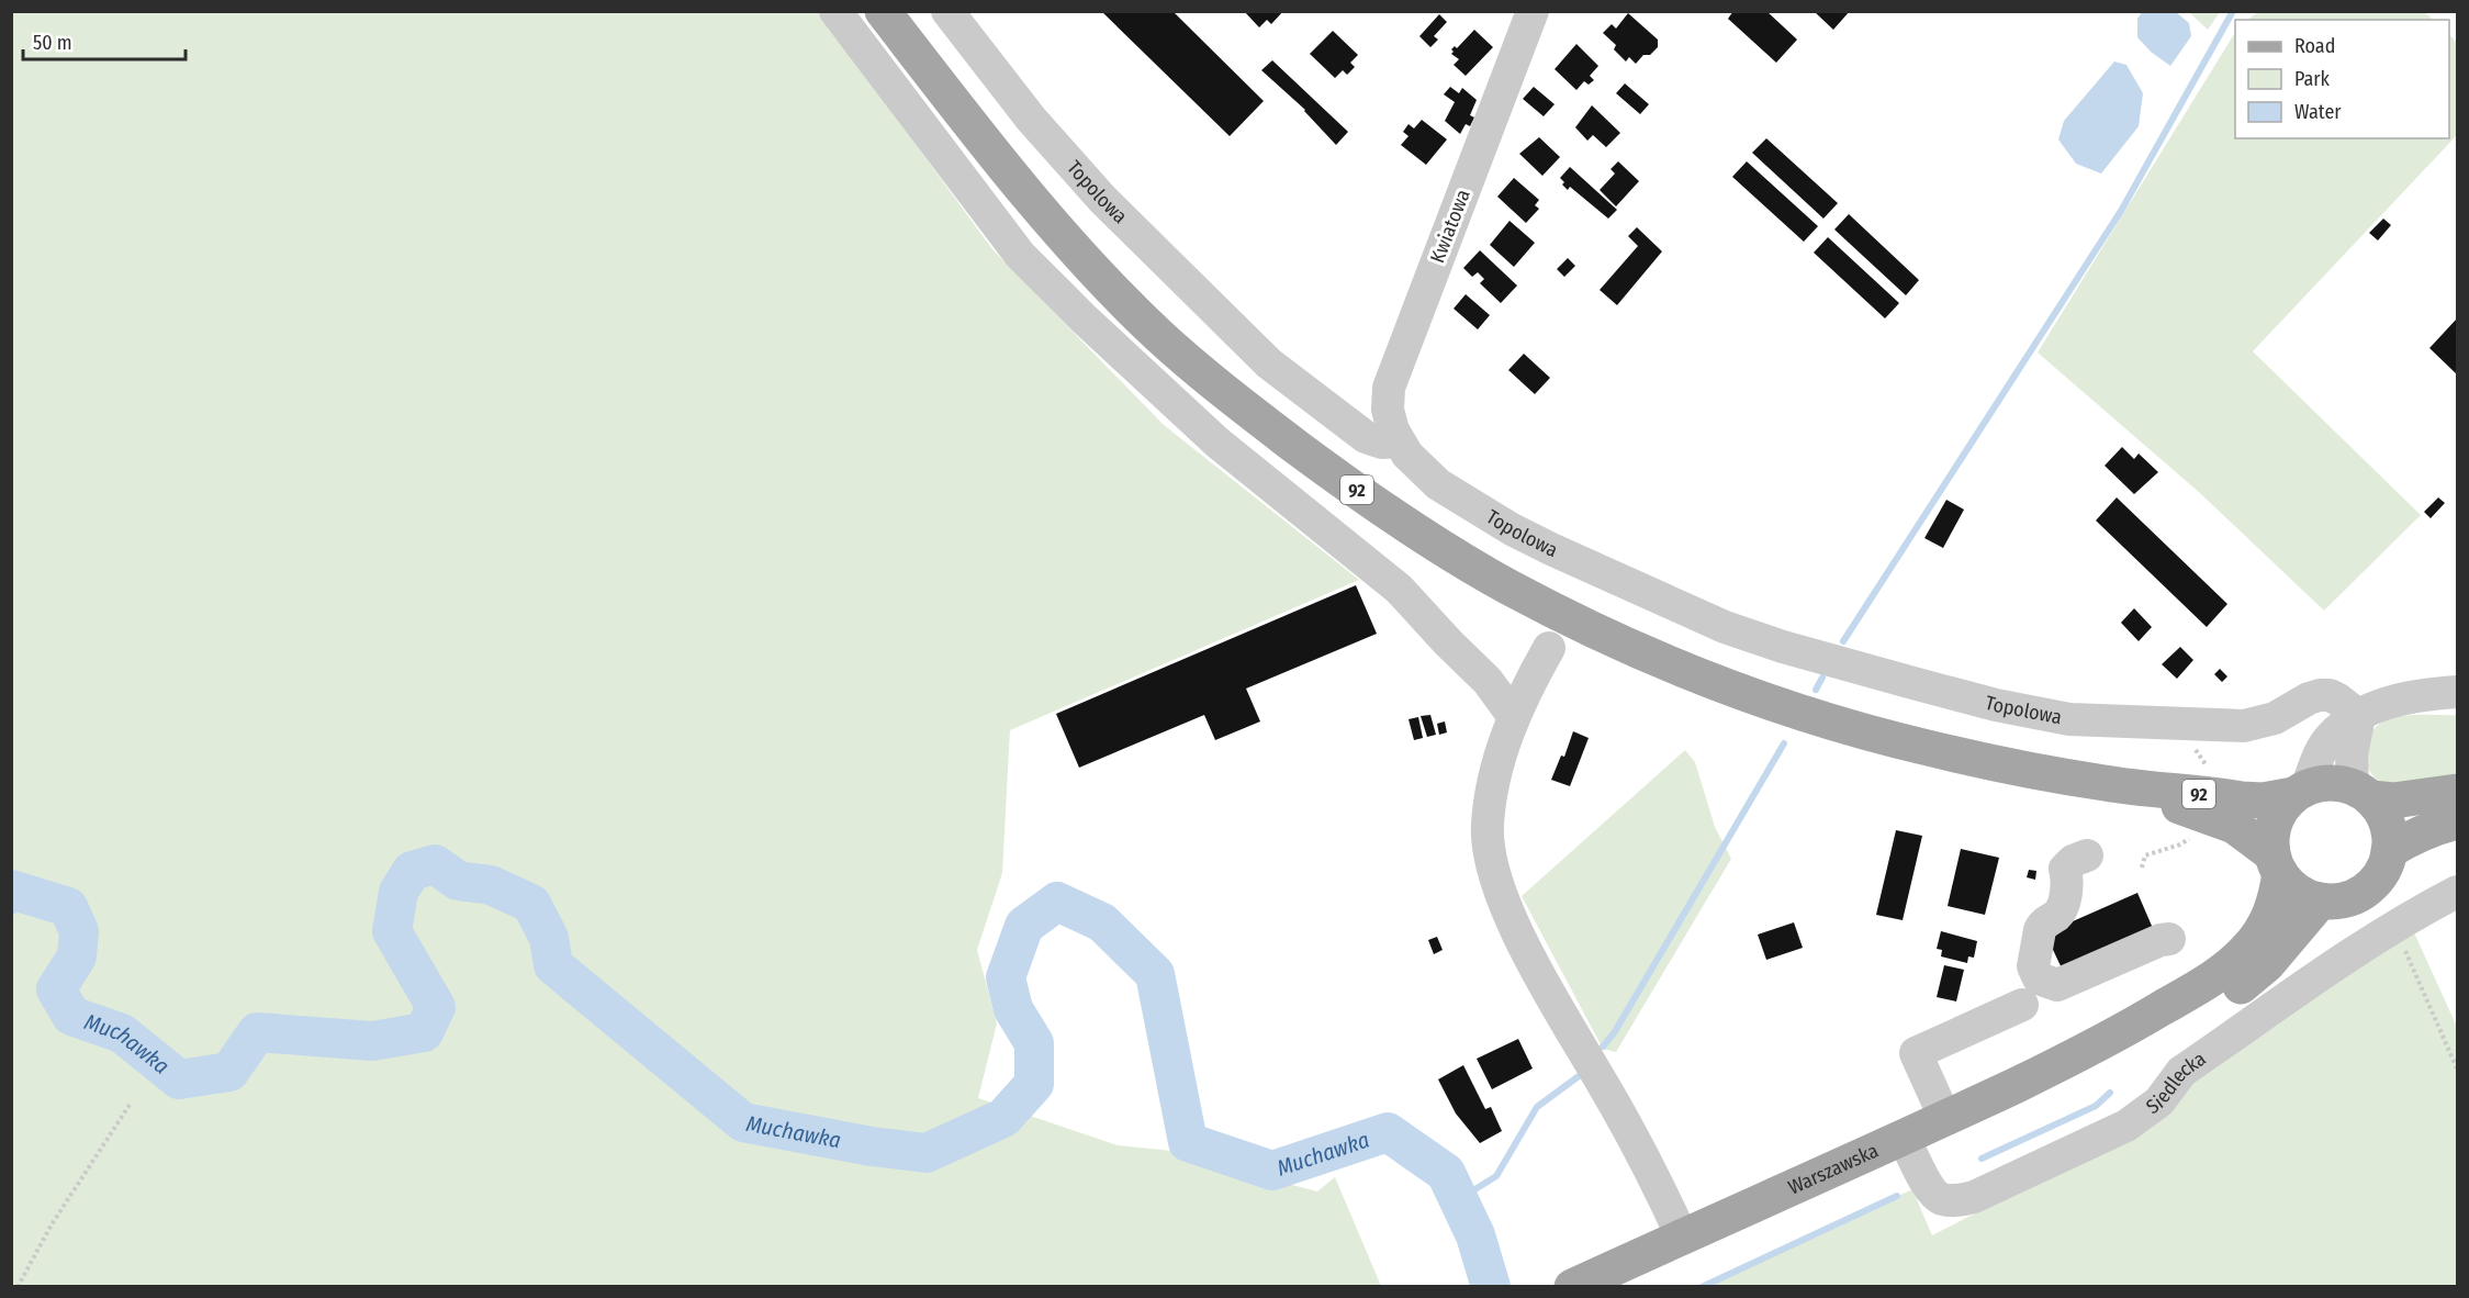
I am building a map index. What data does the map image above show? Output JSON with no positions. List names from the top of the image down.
{
  "streets": {
    "main road": ["92", "Warszawska"],
    "street": ["Topolowa", "Kwiatowa", "Siedlecka"]
  },
  "crossings": [
    ["Topolowa", "Kwiatowa"],
    ["92", "Warszawska"],
    ["Siedlecka", "Warszawska"]
  ],
  "water": ["Muchawka"],
  "legend": ["Road", "Park", "Water"],
  "scale_bar": "50 m"
}
